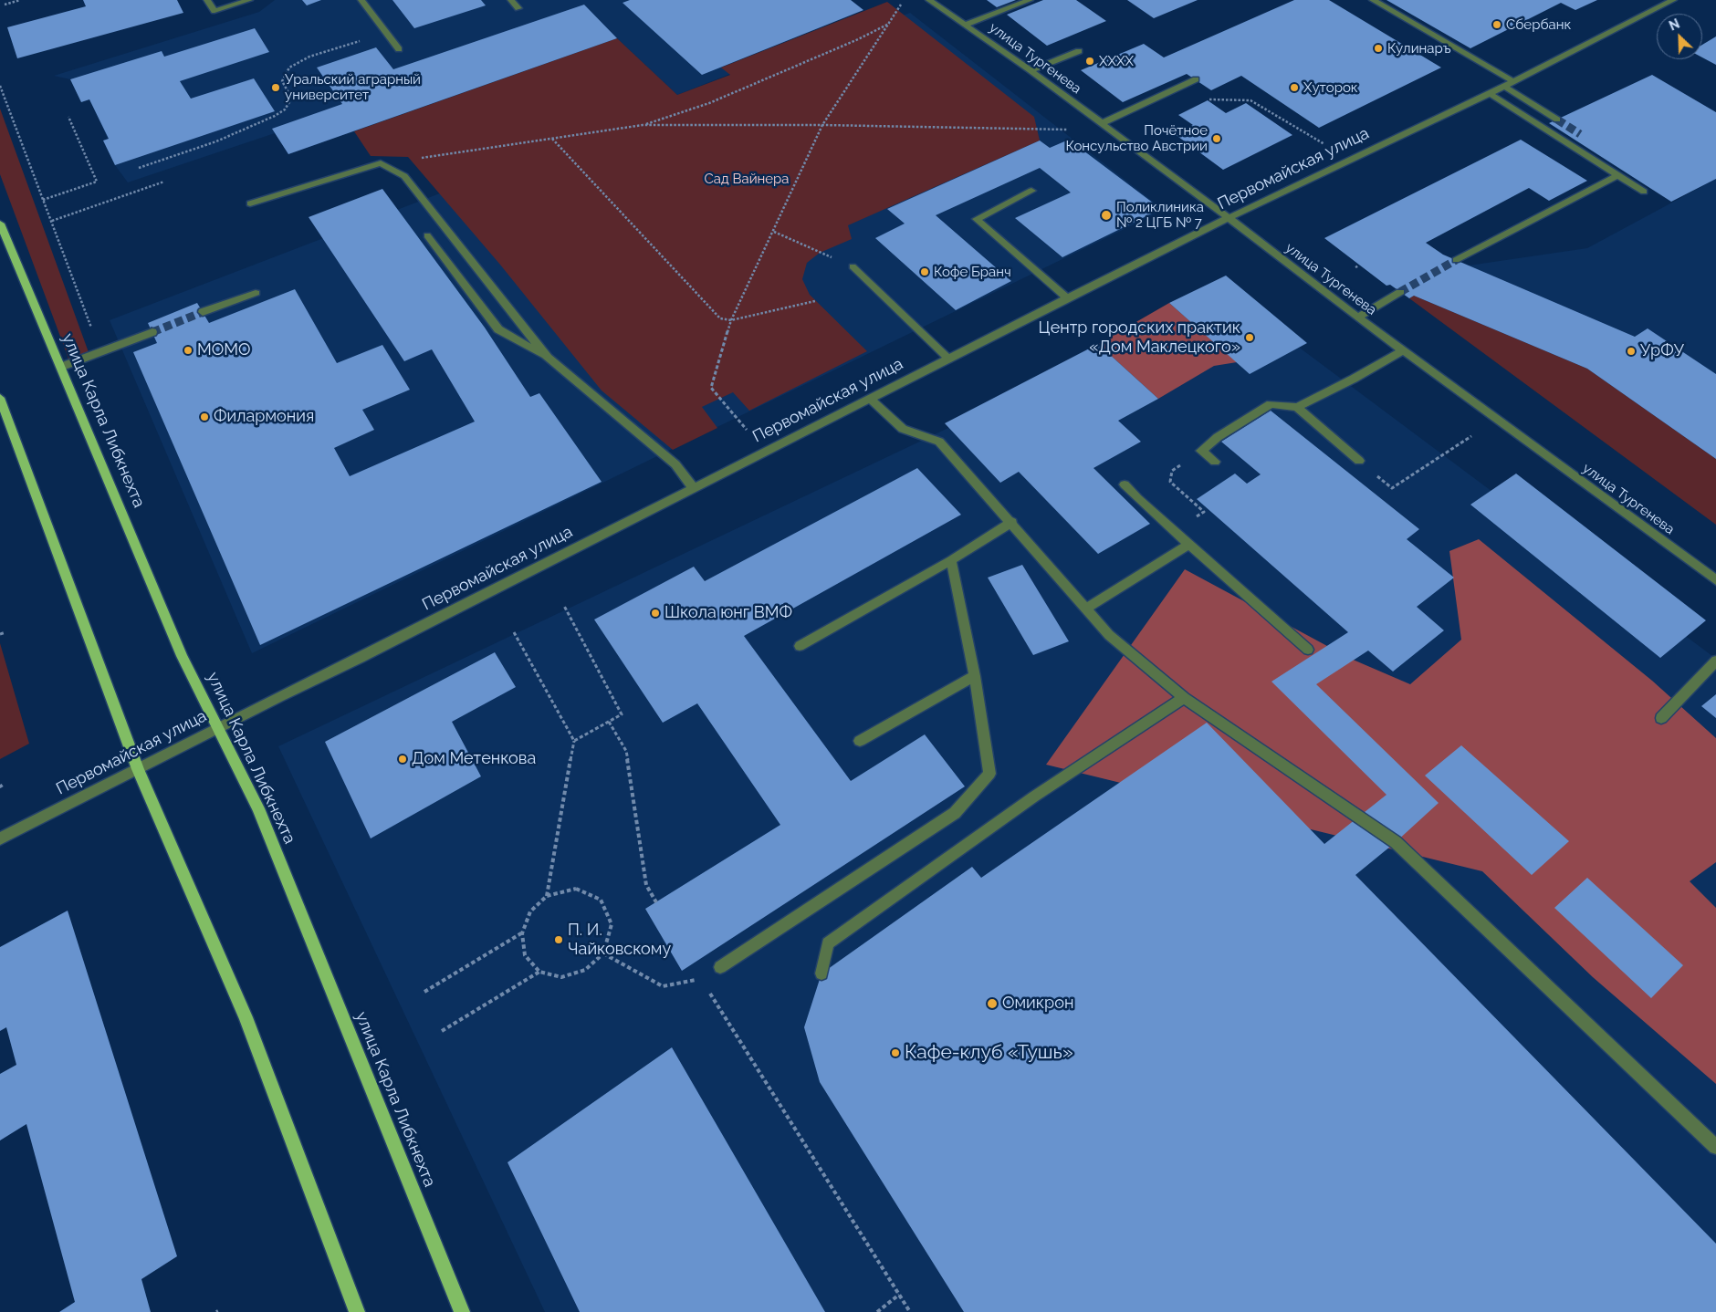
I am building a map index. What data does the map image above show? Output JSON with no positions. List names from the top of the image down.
{
  "streets": {
    "main road": ["улица Карла Либкнехта"],
    "street": ["улица Тургенева", "Первомайская улица"]
  },
  "crossings": [
    ["улица Тургенева", "Первомайская улица"],
    ["Первомайская улица", "улица Карла Либкнехта"]
  ],
  "parks": ["Сад Вайнера"],
  "places": [
    "Сбербанк",
    "Кулинаръ",
    "XXXX",
    "Уральский аграрный университет",
    "Хуторок",
    "Почётное Консульство Австрии",
    "Поликлиника № 2 ЦГБ № 7",
    "Кофе Бранч",
    "Центр городских практик «Дом Маклецкого»",
    "MOMO",
    "УрФУ",
    "Филармония",
    "Школа юнг ВМФ",
    "Дом Метенкова",
    "П. И. Чайковскому",
    "Омикрон",
    "Кафе-клуб «Тушь»"
  ],
  "north": "top left"
}
